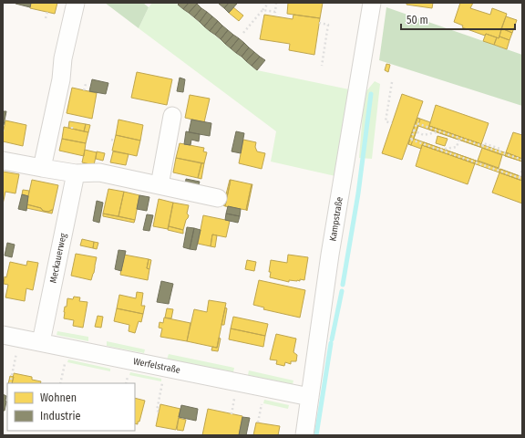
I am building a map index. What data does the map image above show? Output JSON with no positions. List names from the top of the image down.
{
  "streets": {
    "street": ["Kampstraße", "Meckauerweg", "Werfelstraße"]
  },
  "crossings": [
    ["Kampstraße", "Werfelstraße"],
    ["Meckauerweg", "Werfelstraße"]
  ],
  "legend": ["Wohnen", "Industrie"],
  "scale_bar": "50 m"
}
